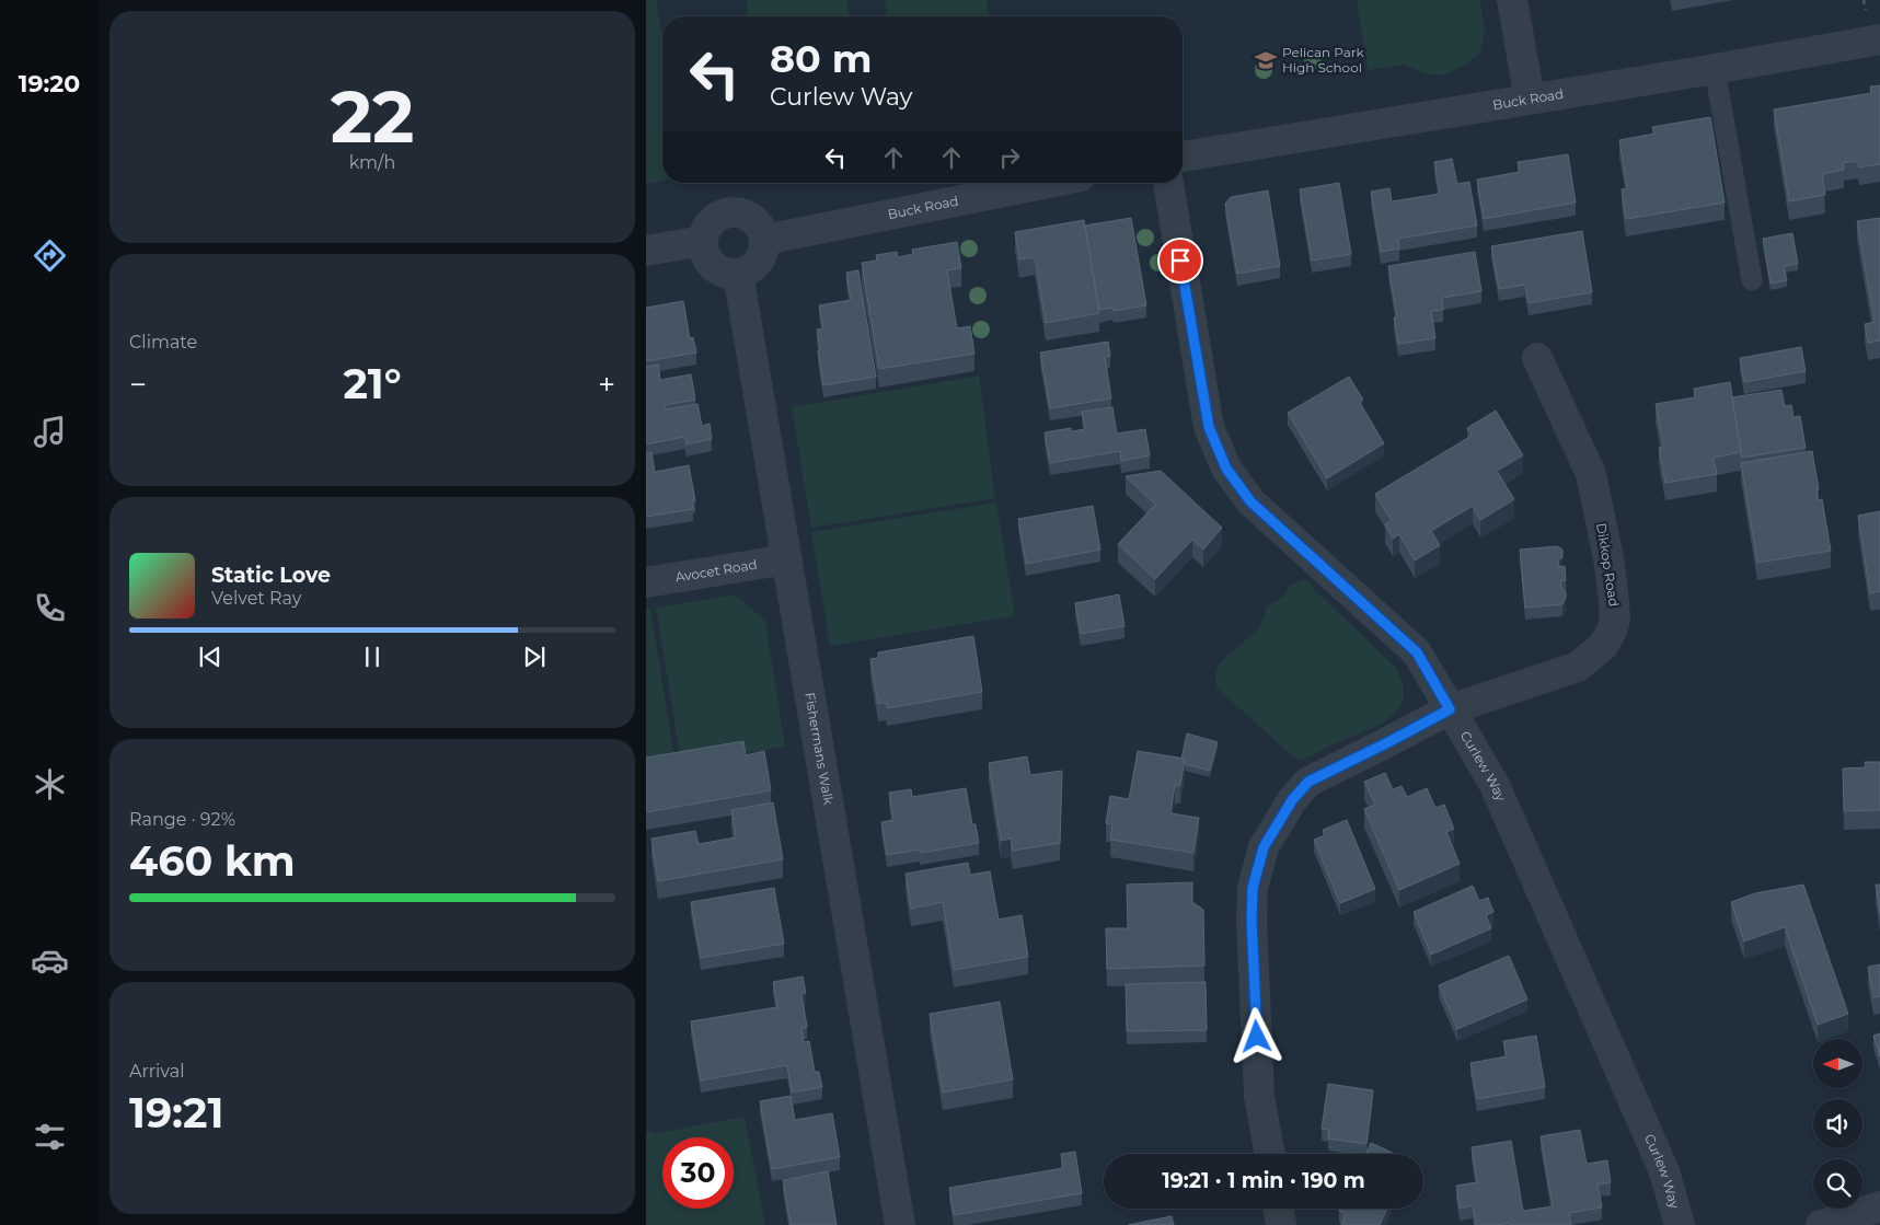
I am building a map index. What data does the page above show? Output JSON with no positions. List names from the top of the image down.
{
  "streets": {
    "street": [
      "Buck Road",
      "Dikkop Road",
      "Avocet Road",
      "Fishermans Walk",
      "Curlew Way"
    ]
  },
  "crossings": [
    ["Buck Road", "Fishermans Walk"],
    ["Dikkop Road", "Curlew Way"],
    ["Avocet Road", "Fishermans Walk"]
  ],
  "places": {
    "school or university": ["Pelican Park High School"]
  },
  "north": "left",
  "page": {
    "tabs": "19:20",
    "tile": [
      ["22", "km/h"],
      "Climate",
      ["Range · 92%", "460 km"],
      ["Arrival", "19:21"]
    ],
    "turn": ["80 m", "Curlew Way"],
    "heat": ["−", "21°", "+"],
    "song": ["Static Love", "Velvet Ray"],
    "limit": "30",
    "trip": "19:21 · 1 min · 190 m"
  }
}
